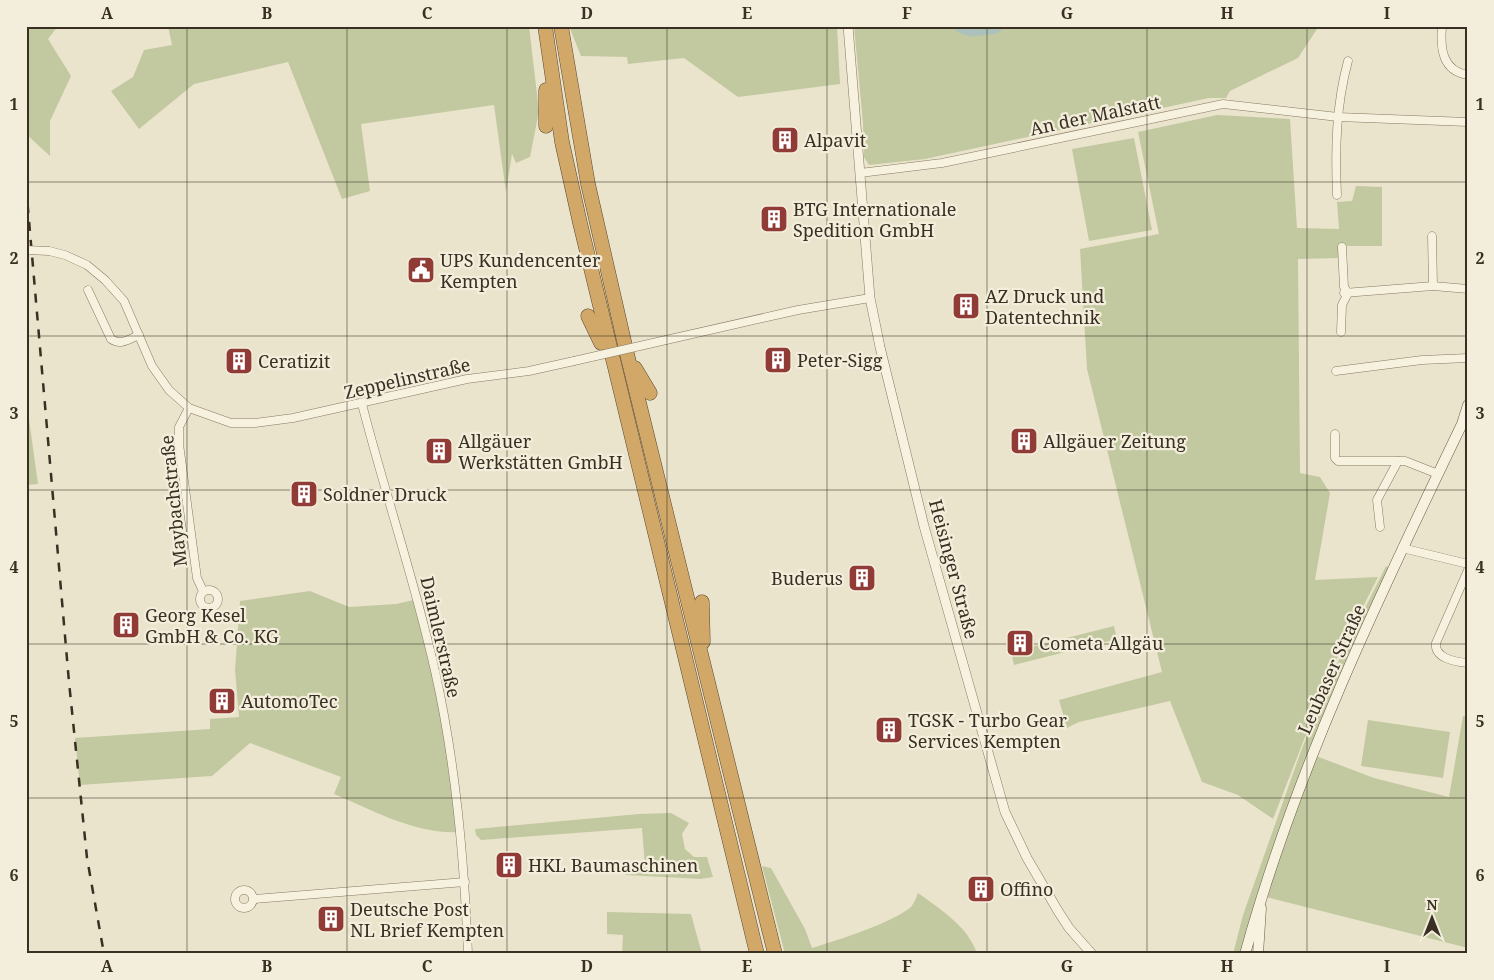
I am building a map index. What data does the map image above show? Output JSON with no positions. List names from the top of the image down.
{
  "streets": {
    "main road": ["Leubaser Straße"],
    "street": [
      "An der Malstatt",
      "Zeppelinstraße",
      "Maybachstraße",
      "Heisinger Straße",
      "Daimlerstraße"
    ]
  },
  "crossings": [
    ["An der Malstatt", "Heisinger Straße"],
    ["Zeppelinstraße", "Maybachstraße"],
    ["Zeppelinstraße", "Heisinger Straße"],
    ["Zeppelinstraße", "Daimlerstraße"]
  ],
  "places": {
    "building": [
      "Alpavit",
      "BTG Internationale Spedition GmbH",
      "AZ Druck und Datentechnik",
      "Peter-Sigg",
      "Ceratizit",
      "Allgäuer Zeitung",
      "Allgäuer Werkstätten GmbH",
      "Soldner Druck",
      "Buderus",
      "Georg Kesel GmbH & Co. KG",
      "Cometa Allgäu",
      "AutomoTec",
      "TGSK - Turbo Gear Services Kempten",
      "HKL Baumaschinen",
      "Offino",
      "Deutsche Post NL Brief Kempten"
    ],
    "public building": ["UPS Kundencenter Kempten"]
  },
  "north": "top",
  "grid": {
    "columns": [
      "A",
      "B",
      "C",
      "D",
      "E",
      "F",
      "G",
      "H",
      "I"
    ],
    "rows": [
      "1",
      "2",
      "3",
      "4",
      "5",
      "6"
    ]
  }
}
